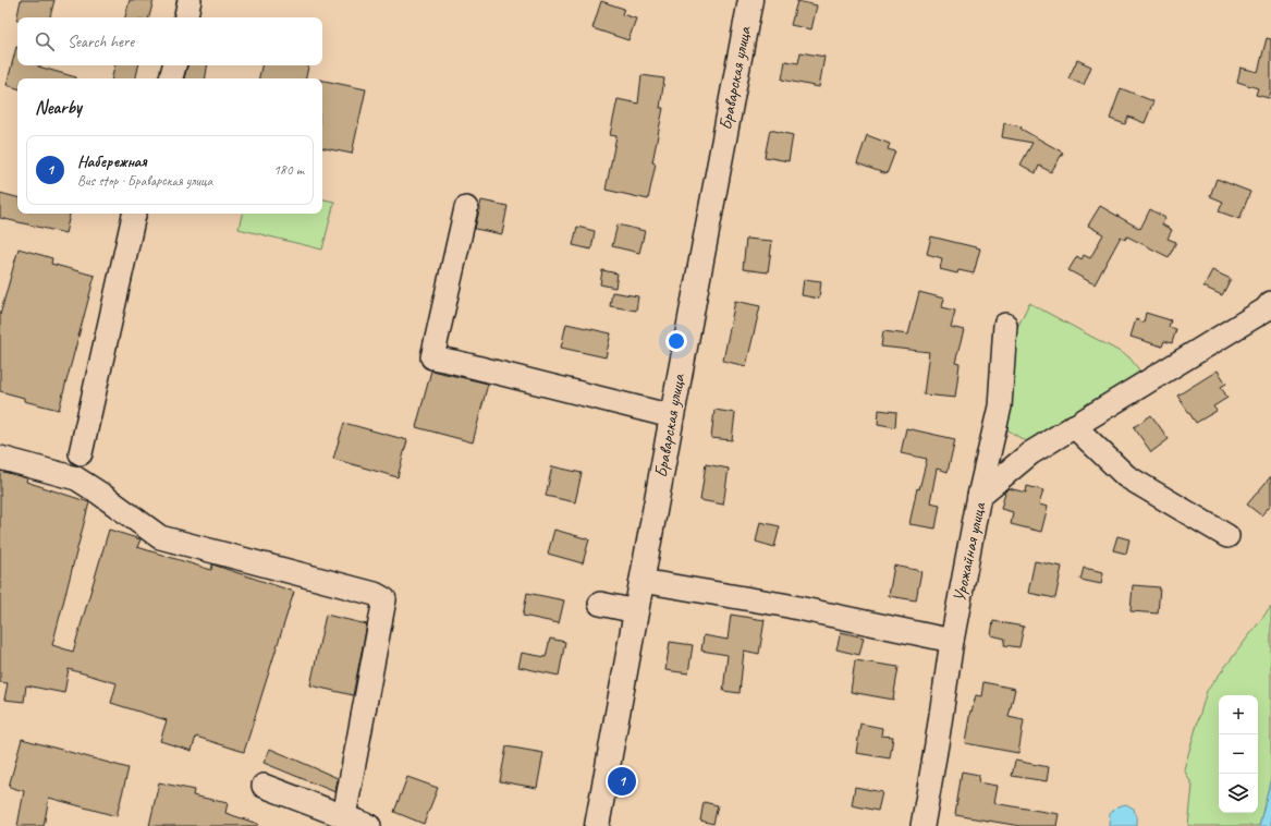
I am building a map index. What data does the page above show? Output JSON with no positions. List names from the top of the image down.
{
  "streets": {
    "main road": ["Браварская улица"],
    "street": ["Урожайная улица"]
  },
  "page": {
    "search": "Search here",
    "heading": "Nearby",
    "list": [
      {
        "mark": "1",
        "name": "Набережная",
        "note": "Bus stop · Браварская улица",
        "value": "180 m"
      }
    ],
    "map_buttons": ["+", "−"],
    "pins": "1"
  }
}
